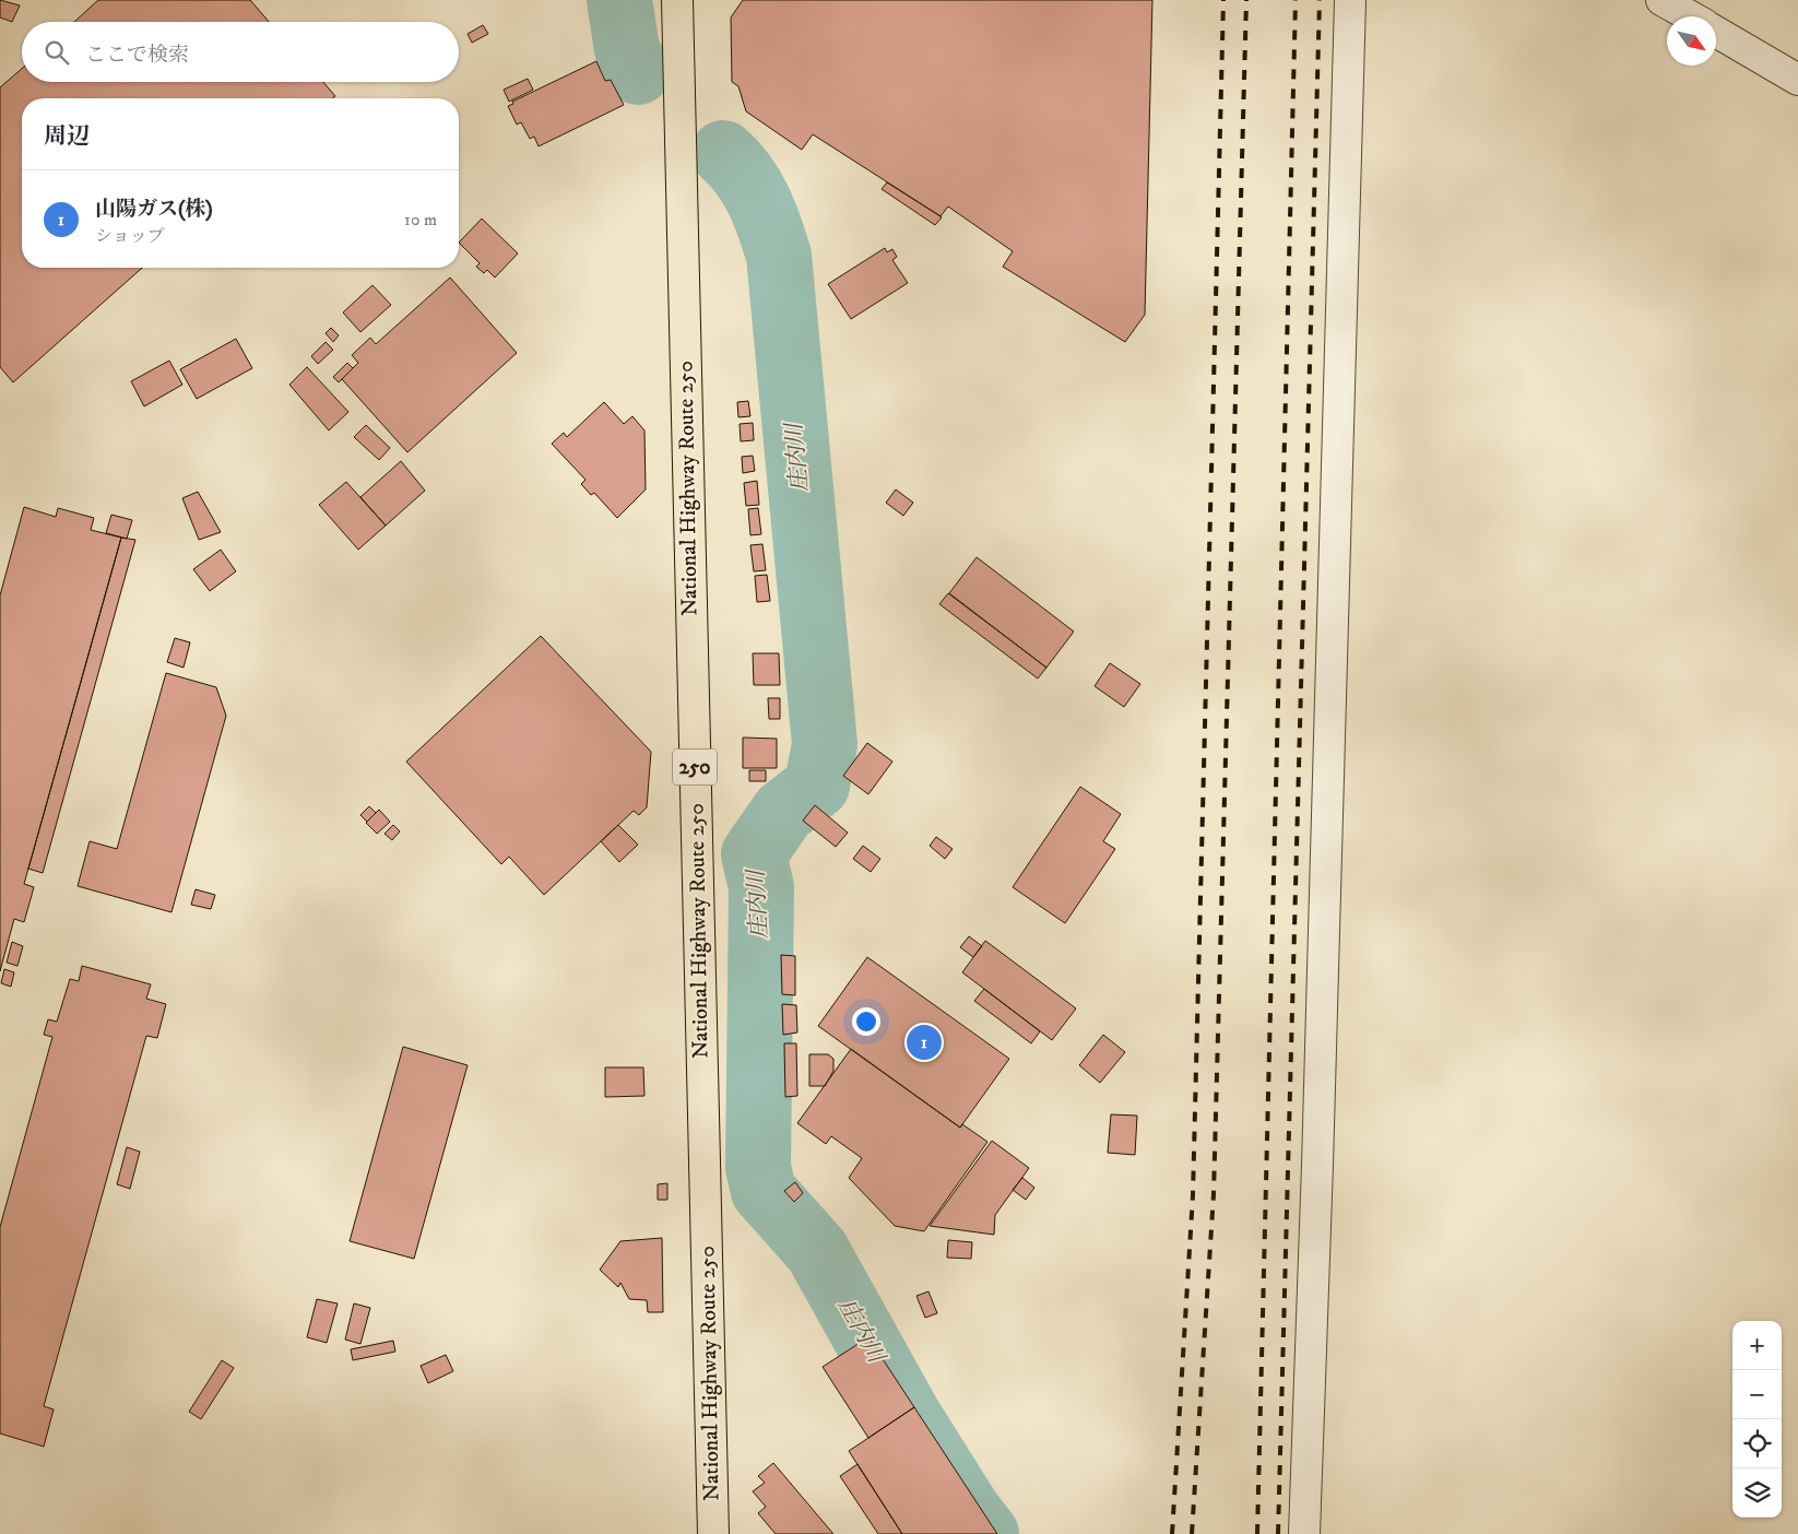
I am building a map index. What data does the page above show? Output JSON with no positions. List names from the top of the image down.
{
  "streets": {
    "highway": ["National Highway Route 250", "250"]
  },
  "water": ["庄内川"],
  "north": "bottom right",
  "page": {
    "search": "ここで検索",
    "heading": "周辺",
    "list": [
      {
        "mark": "1",
        "name": "山陽ガス(株)",
        "note": "ショップ",
        "value": "10 m"
      }
    ],
    "pins": "1",
    "map_buttons": ["+", "−"]
  }
}
